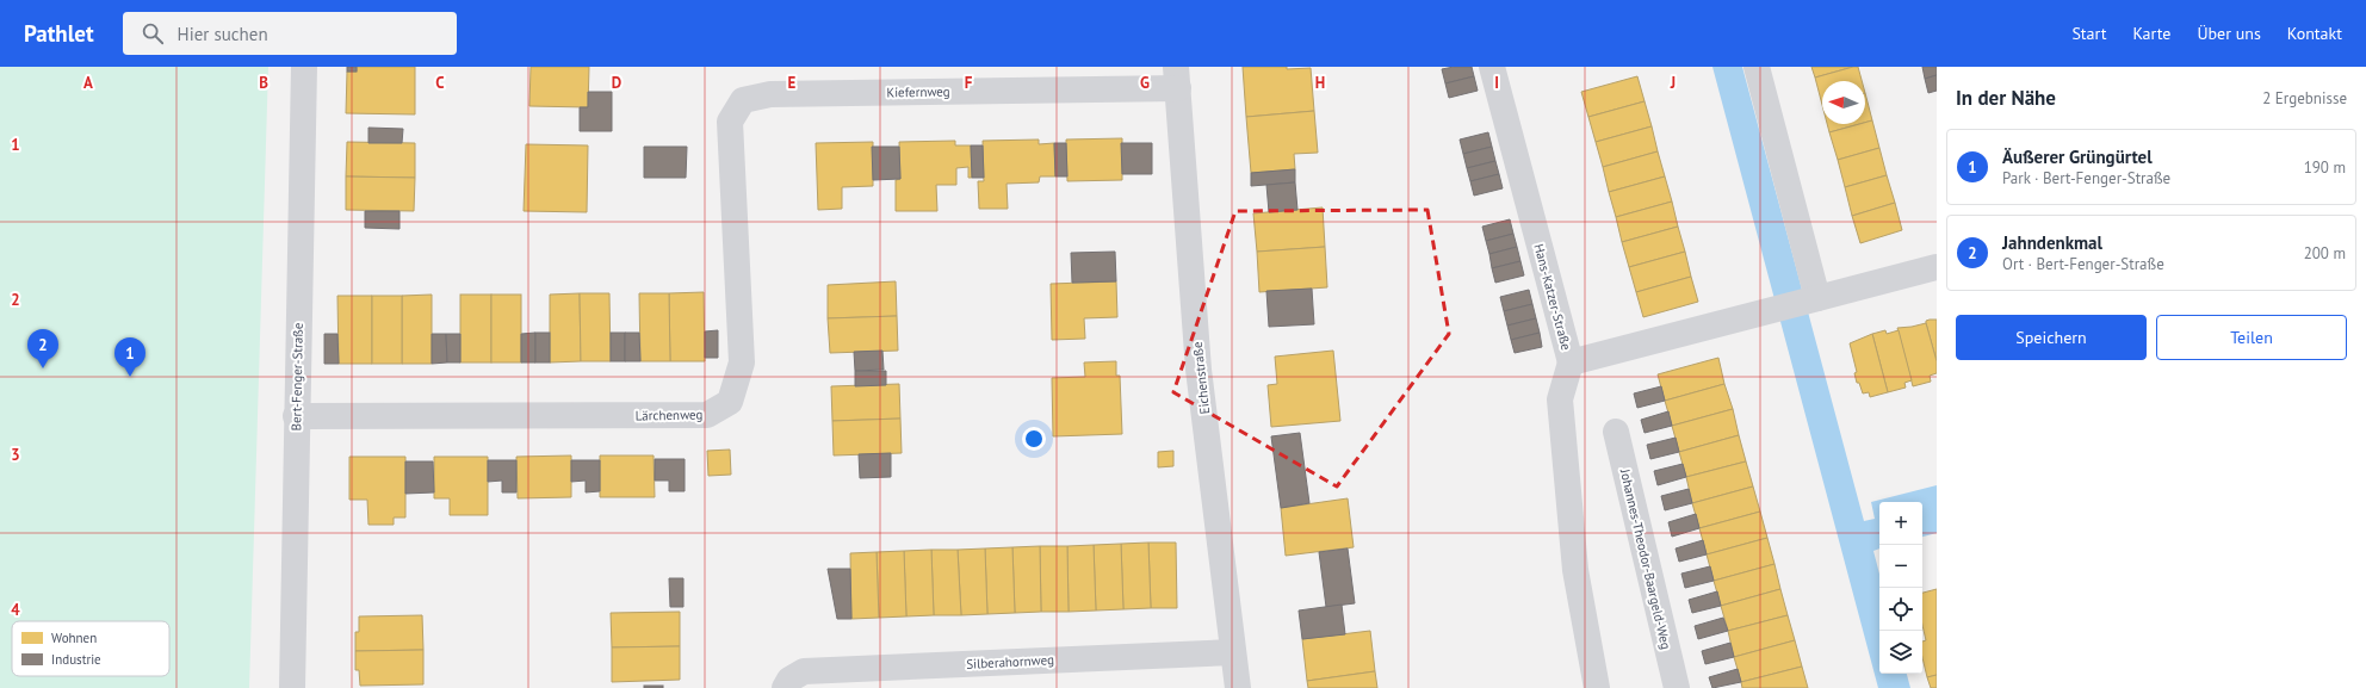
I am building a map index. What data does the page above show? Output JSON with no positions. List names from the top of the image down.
{
  "streets": {
    "street": [
      "Kiefernweg",
      "Hans-Katzer-Straße",
      "Bert-Fenger-Straße",
      "Eichenstraße",
      "Lärchenweg",
      "Johannes-Theodor-Baargeld-Weg",
      "Silberahornweg"
    ]
  },
  "crossings": [
    ["Kiefernweg", "Eichenstraße"],
    ["Kiefernweg", "Lärchenweg"],
    ["Bert-Fenger-Straße", "Lärchenweg"],
    ["Eichenstraße", "Silberahornweg"]
  ],
  "legend": ["Wohnen", "Industrie"],
  "north": "left",
  "page": {
    "header": "Pathlet",
    "search": "Hier suchen",
    "nav": [
      "Start",
      "Karte",
      "Über uns",
      "Kontakt"
    ],
    "heading": ["In der Nähe", "2 Ergebnisse"],
    "list": [
      {
        "mark": "1",
        "name": "Äußerer Grüngürtel",
        "note": "Park · Bert-Fenger-Straße",
        "value": "190 m"
      },
      {
        "mark": "2",
        "name": "Jahndenkmal",
        "note": "Ort · Bert-Fenger-Straße",
        "value": "200 m"
      }
    ],
    "buttons": ["Speichern", "Teilen"],
    "pins": ["2", "1"],
    "map_buttons": ["+", "−"]
  },
  "grid": {
    "columns": [
      "A",
      "B",
      "C",
      "D",
      "E",
      "F",
      "G",
      "H",
      "I",
      "J"
    ],
    "rows": [
      "1",
      "2",
      "3",
      "4"
    ]
  }
}
